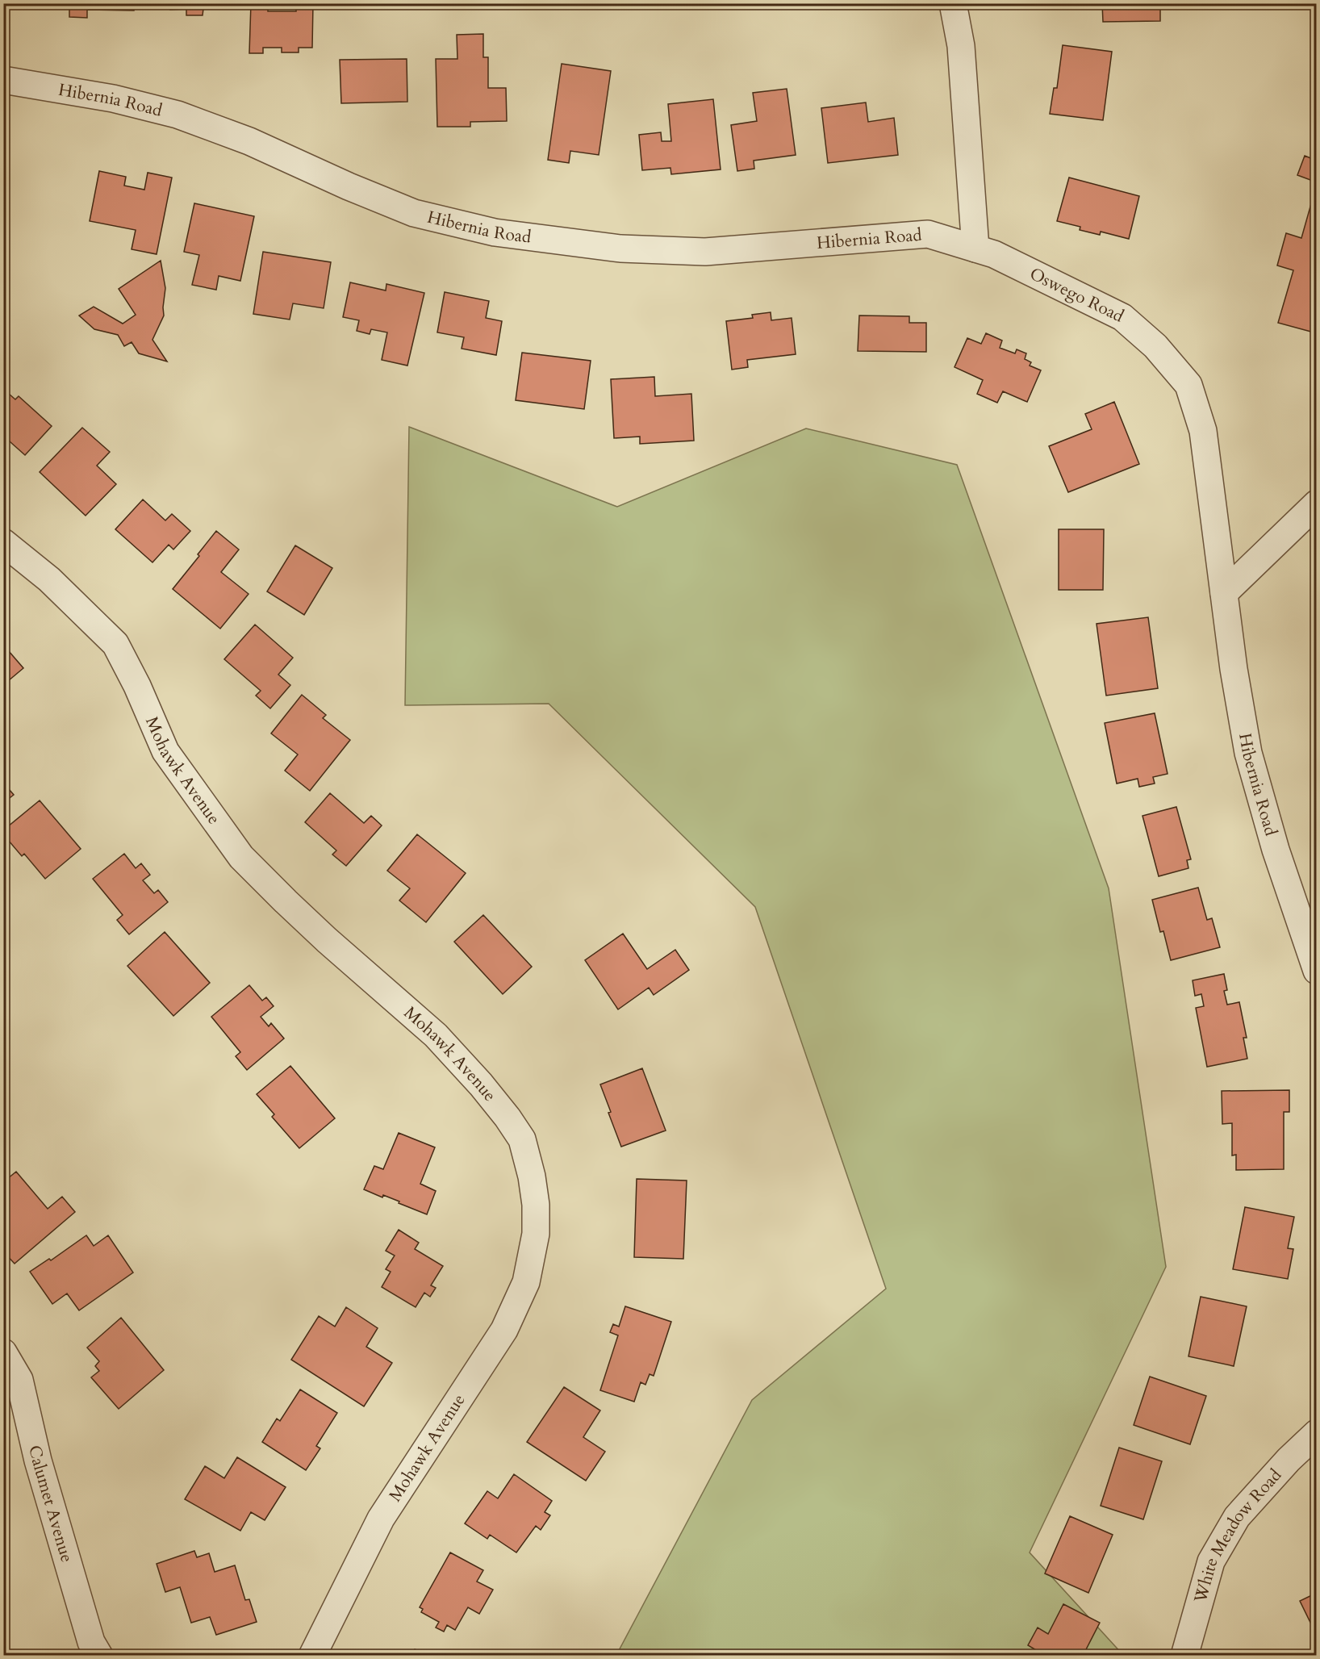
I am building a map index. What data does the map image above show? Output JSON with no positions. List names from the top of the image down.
{
  "streets": {
    "street": [
      "Hibernia Road",
      "Oswego Road",
      "Mohawk Avenue",
      "Calumet Avenue",
      "White Meadow Road"
    ]
  },
  "crossings": [
    ["Hibernia Road", "Oswego Road"]
  ]
}
